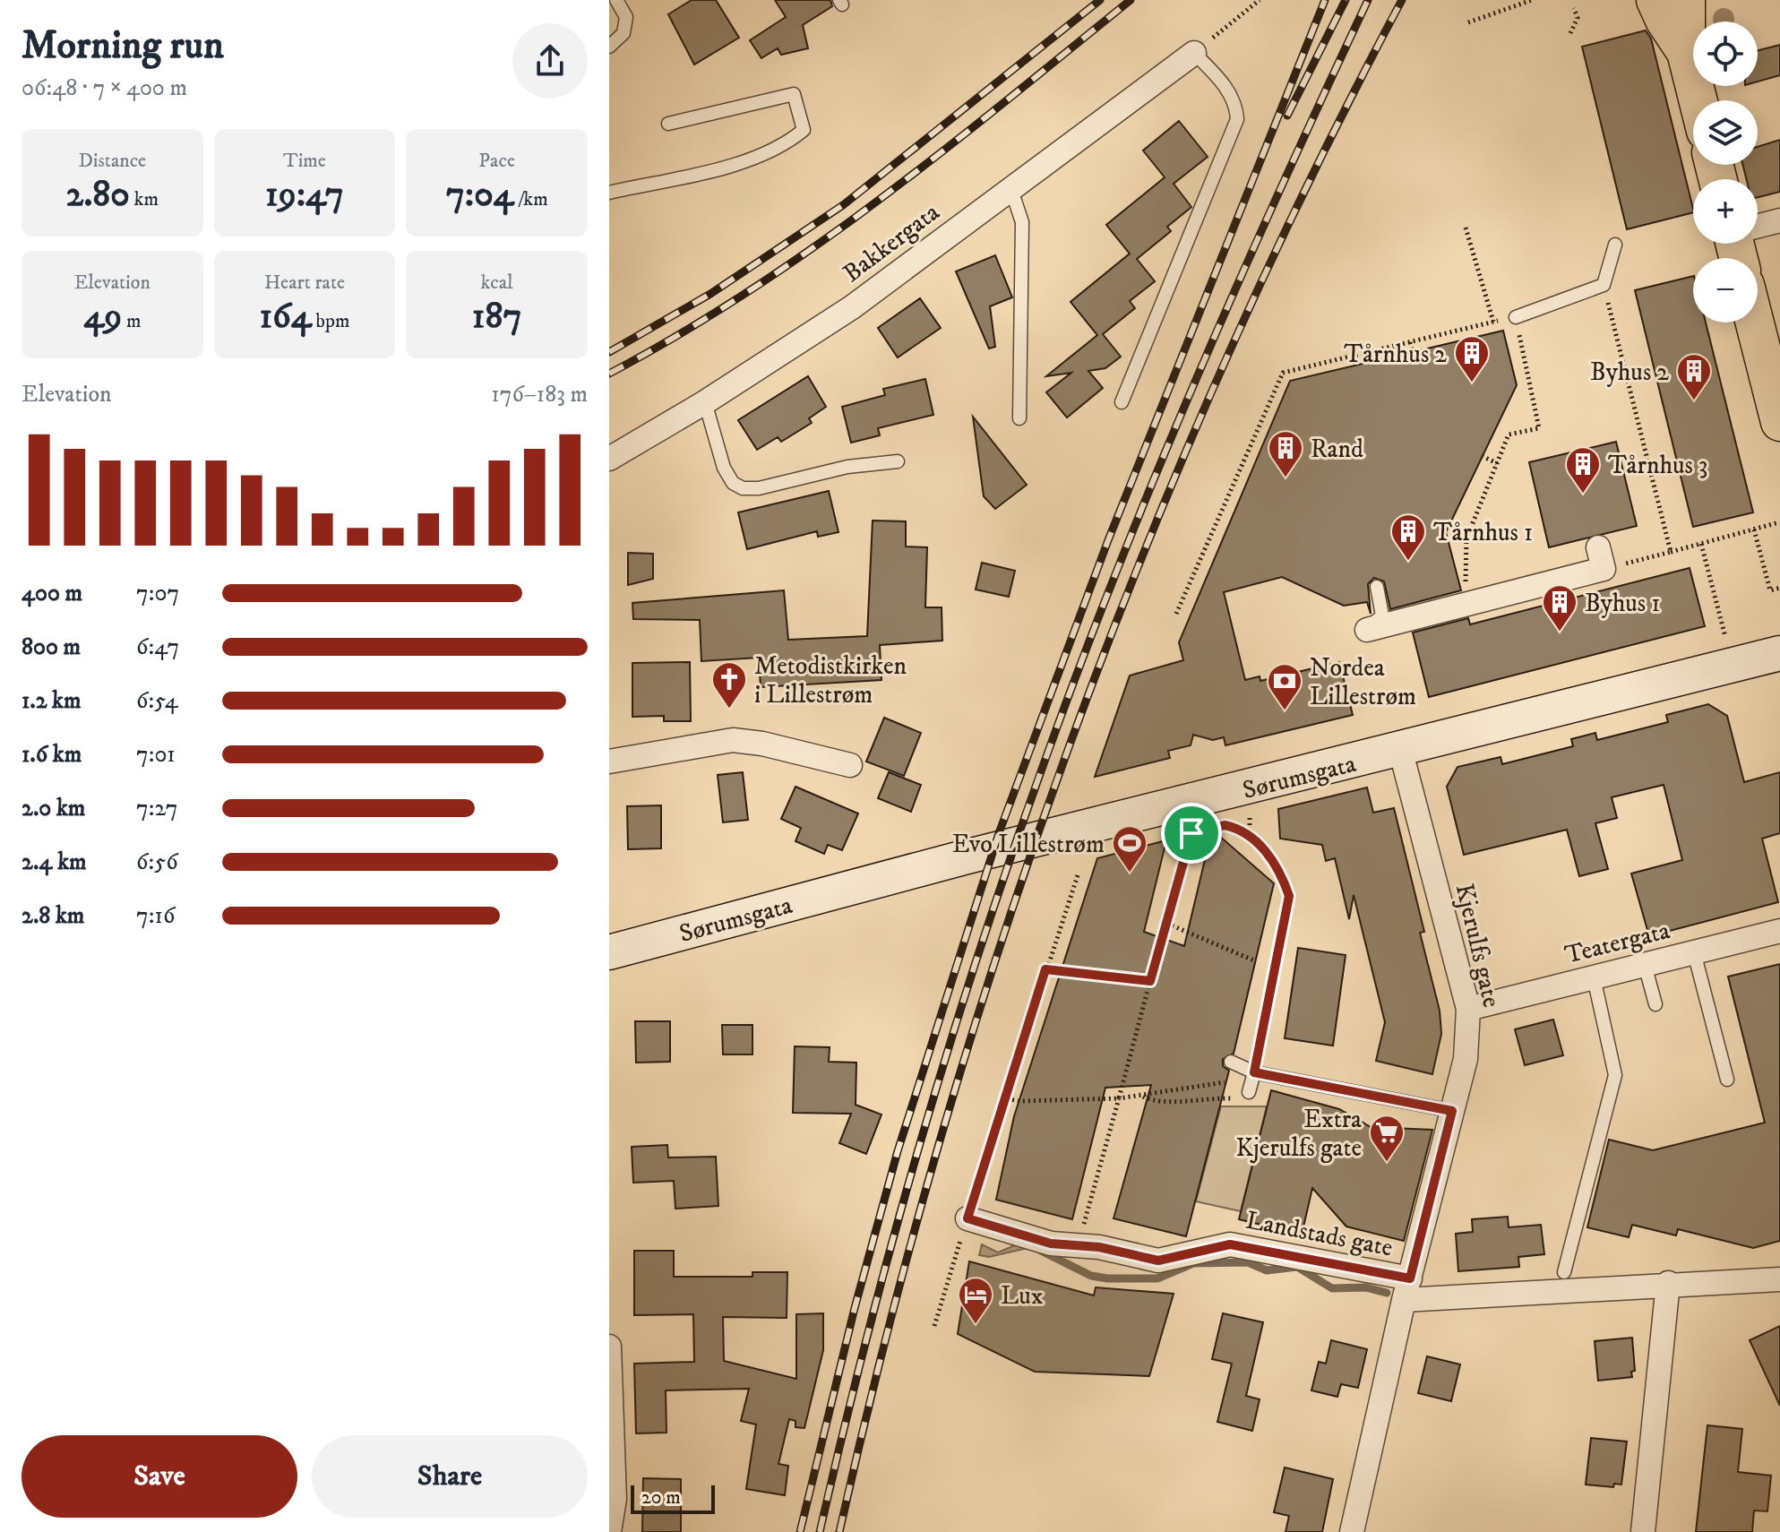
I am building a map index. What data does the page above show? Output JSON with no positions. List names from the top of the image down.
{
  "streets": {
    "main road": ["Sørumsgata"],
    "street": [
      "Bakkergata",
      "Teatergata",
      "Kjerulfs gate",
      "Landstads gate"
    ]
  },
  "crossings": [
    ["Sørumsgata", "Kjerulfs gate"],
    ["Teatergata", "Kjerulfs gate"],
    ["Kjerulfs gate", "Landstads gate"]
  ],
  "places": {
    "building": [
      "Tårnhus 2",
      "Byhus 2",
      "Rand",
      "Tårnhus 3",
      "Tårnhus 1",
      "Byhus 1"
    ],
    "church": ["Metodistkirken i Lillestrøm"],
    "bank": ["Nordea Lillestrøm"],
    "sports": ["Evo Lillestrøm"],
    "supermarket": ["Extra Kjerulfs gate"],
    "hotel": ["Lux"]
  },
  "scale_bar": "20 m",
  "page": {
    "heading": ["Morning run", "06:48 · 7 × 400 m"],
    "map_buttons": ["+", "−"],
    "stats": [
      ["Distance", "2.80 km"],
      ["Time", "19:47"],
      ["Pace", "7:04 /km"],
      ["Elevation", "49 m"],
      ["Heart rate", "164 bpm"],
      ["kcal", "187"]
    ],
    "chart": ["Elevation", "176–183 m"],
    "list": [
      {
        "name": "400 m",
        "note": "7:07"
      },
      {
        "name": "800 m",
        "note": "6:47"
      },
      {
        "name": "1.2 km",
        "note": "6:54"
      },
      {
        "name": "1.6 km",
        "note": "7:01"
      },
      {
        "name": "2.0 km",
        "note": "7:27"
      },
      {
        "name": "2.4 km",
        "note": "6:56"
      },
      {
        "name": "2.8 km",
        "note": "7:16"
      }
    ],
    "buttons": ["Save", "Share"],
    "scale": "20 m"
  }
}
